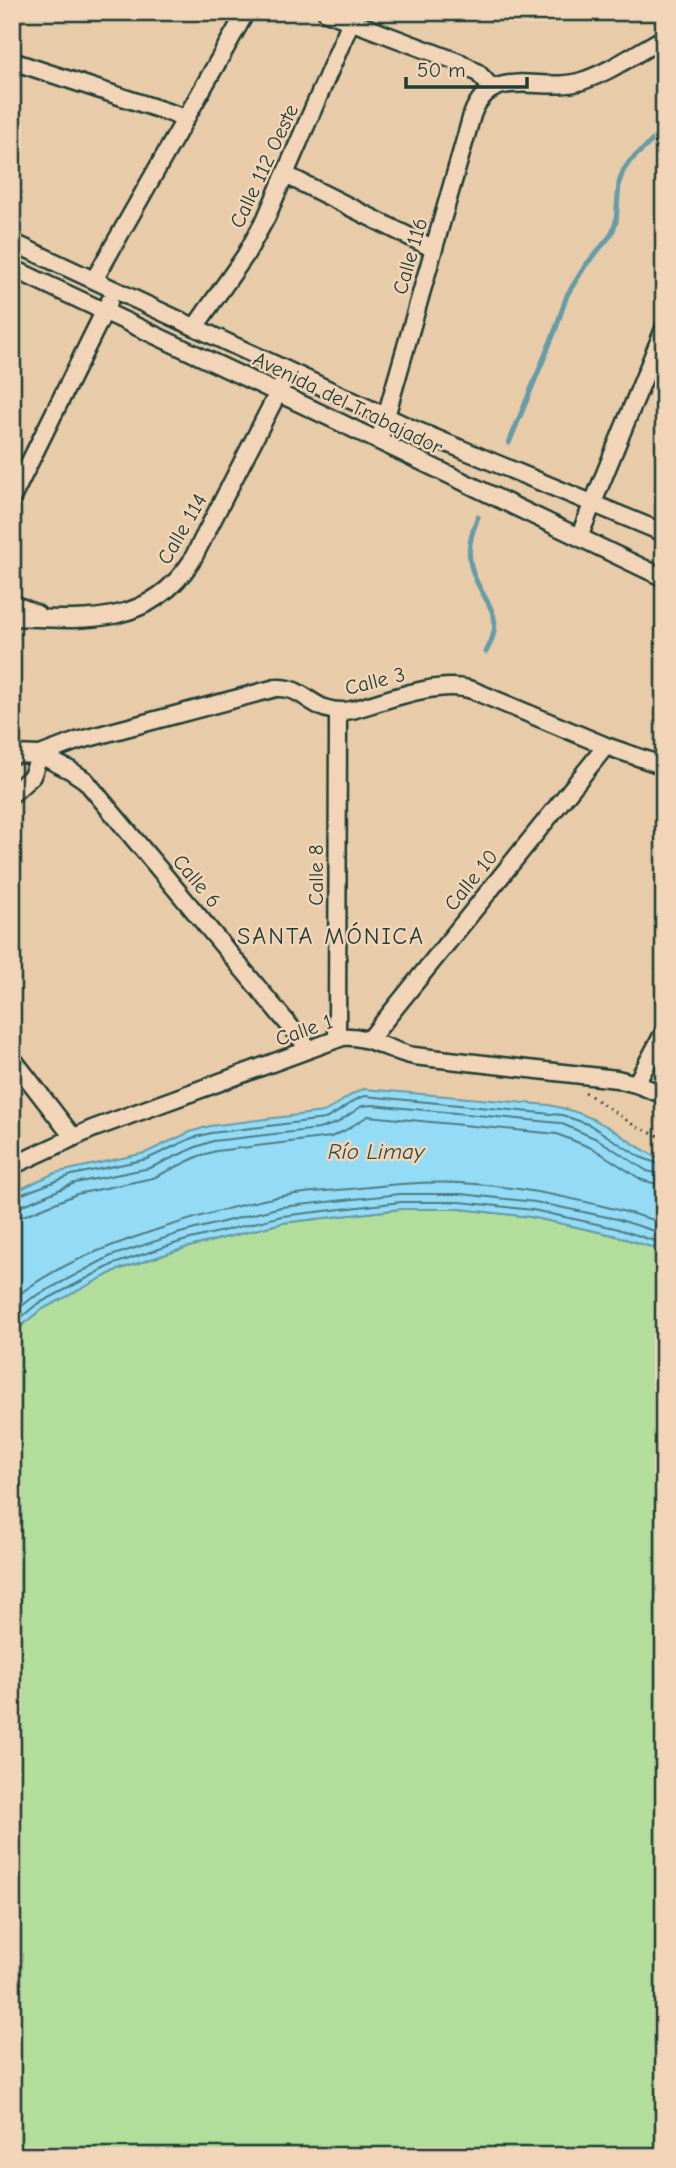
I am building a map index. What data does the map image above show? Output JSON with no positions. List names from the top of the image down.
{
  "streets": {
    "street": [
      "Calle 112 Oeste",
      "Calle 116",
      "Avenida del Trabajador",
      "Calle 114",
      "Calle 3",
      "Calle 8",
      "Calle 10",
      "Calle 6",
      "Calle 1"
    ]
  },
  "crossings": [
    ["Calle 112 Oeste", "Avenida del Trabajador"],
    ["Calle 116", "Avenida del Trabajador"],
    ["Avenida del Trabajador", "Calle 114"],
    ["Calle 3", "Calle 8"],
    ["Calle 3", "Calle 10"],
    ["Calle 3", "Calle 6"],
    ["Calle 8", "Calle 1"],
    ["Calle 10", "Calle 1"],
    ["Calle 6", "Calle 1"]
  ],
  "districts": ["SANTA MÓNICA"],
  "water": ["Río Limay"],
  "scale_bar": "50 m"
}
